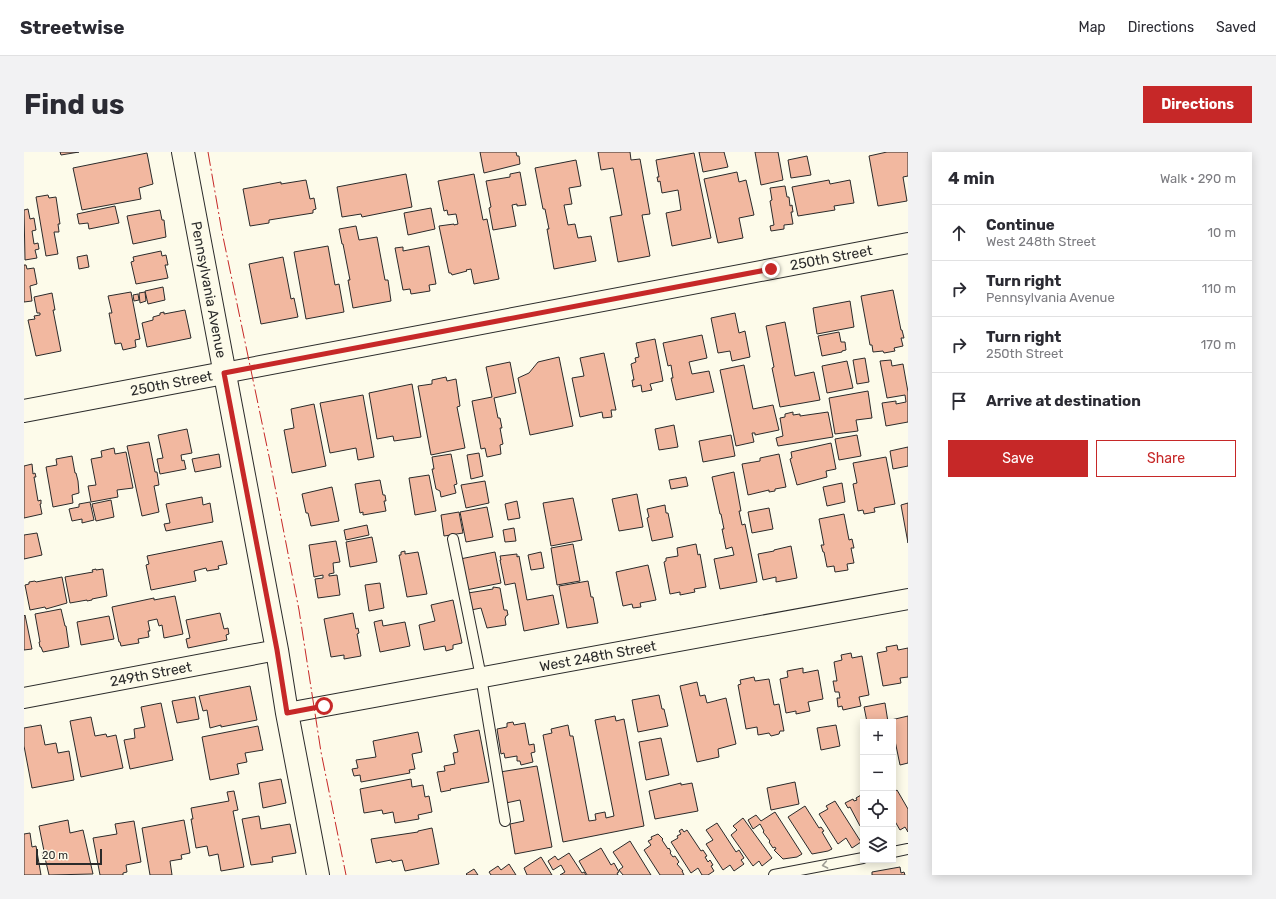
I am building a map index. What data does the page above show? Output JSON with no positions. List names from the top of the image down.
{
  "streets": {
    "street": [
      "250th Street",
      "Pennsylvania Avenue",
      "West 248th Street",
      "249th Street"
    ]
  },
  "crossings": [
    ["250th Street", "Pennsylvania Avenue"],
    ["Pennsylvania Avenue", "West 248th Street"],
    ["Pennsylvania Avenue", "249th Street"]
  ],
  "scale_bar": "20 m",
  "page": {
    "header": "Streetwise",
    "nav": ["Map", "Directions", "Saved"],
    "buttons": [
      "Directions",
      ["Save", "Share"]
    ],
    "title": "Find us",
    "heading": ["4 min", "Walk · 290 m"],
    "list": [
      ["Continue", "West 248th Street", "10 m"],
      ["Turn right", "Pennsylvania Avenue", "110 m"],
      ["Turn right", "250th Street", "170 m"],
      "Arrive at destination"
    ],
    "map_buttons": ["+", "−"],
    "scale": "20 m"
  }
}
